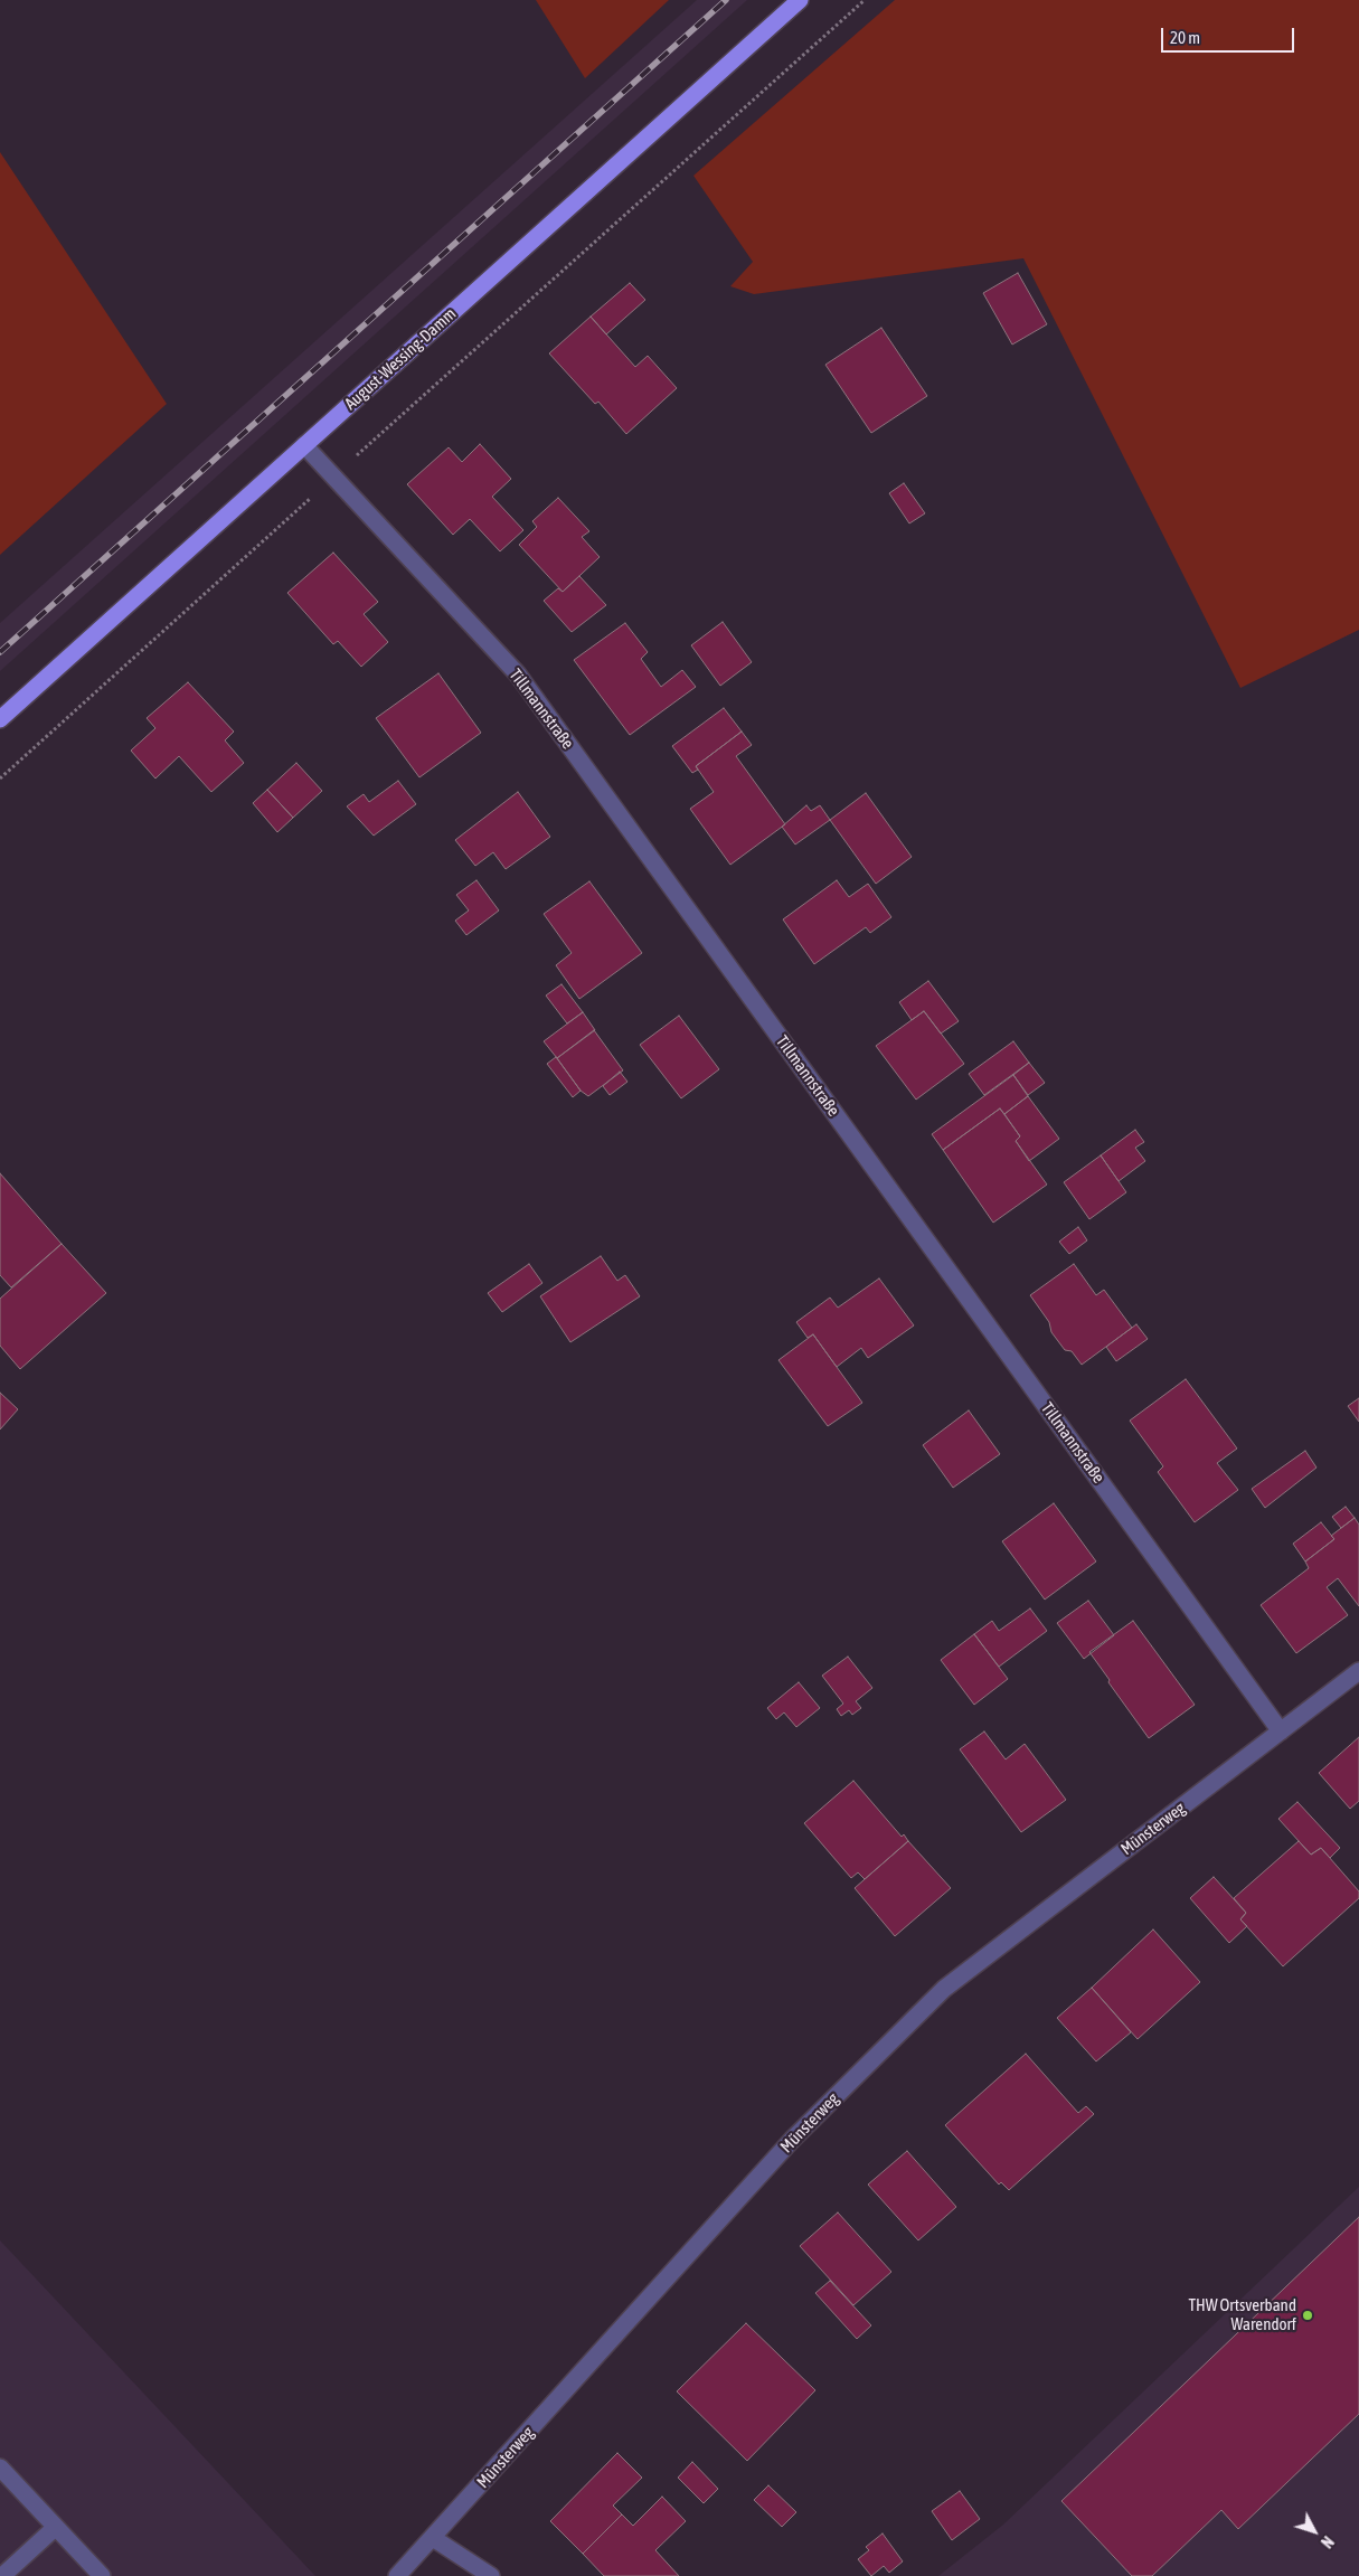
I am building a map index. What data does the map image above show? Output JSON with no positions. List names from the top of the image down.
{
  "streets": {
    "main road": ["August-Wessing-Damm"],
    "street": ["Tillmannstraße", "Münsterweg"]
  },
  "crossings": [
    ["August-Wessing-Damm", "Tillmannstraße"],
    ["Tillmannstraße", "Münsterweg"]
  ],
  "places": ["THW Ortsverband Warendorf"],
  "scale_bar": "20 m",
  "north": "bottom right"
}
